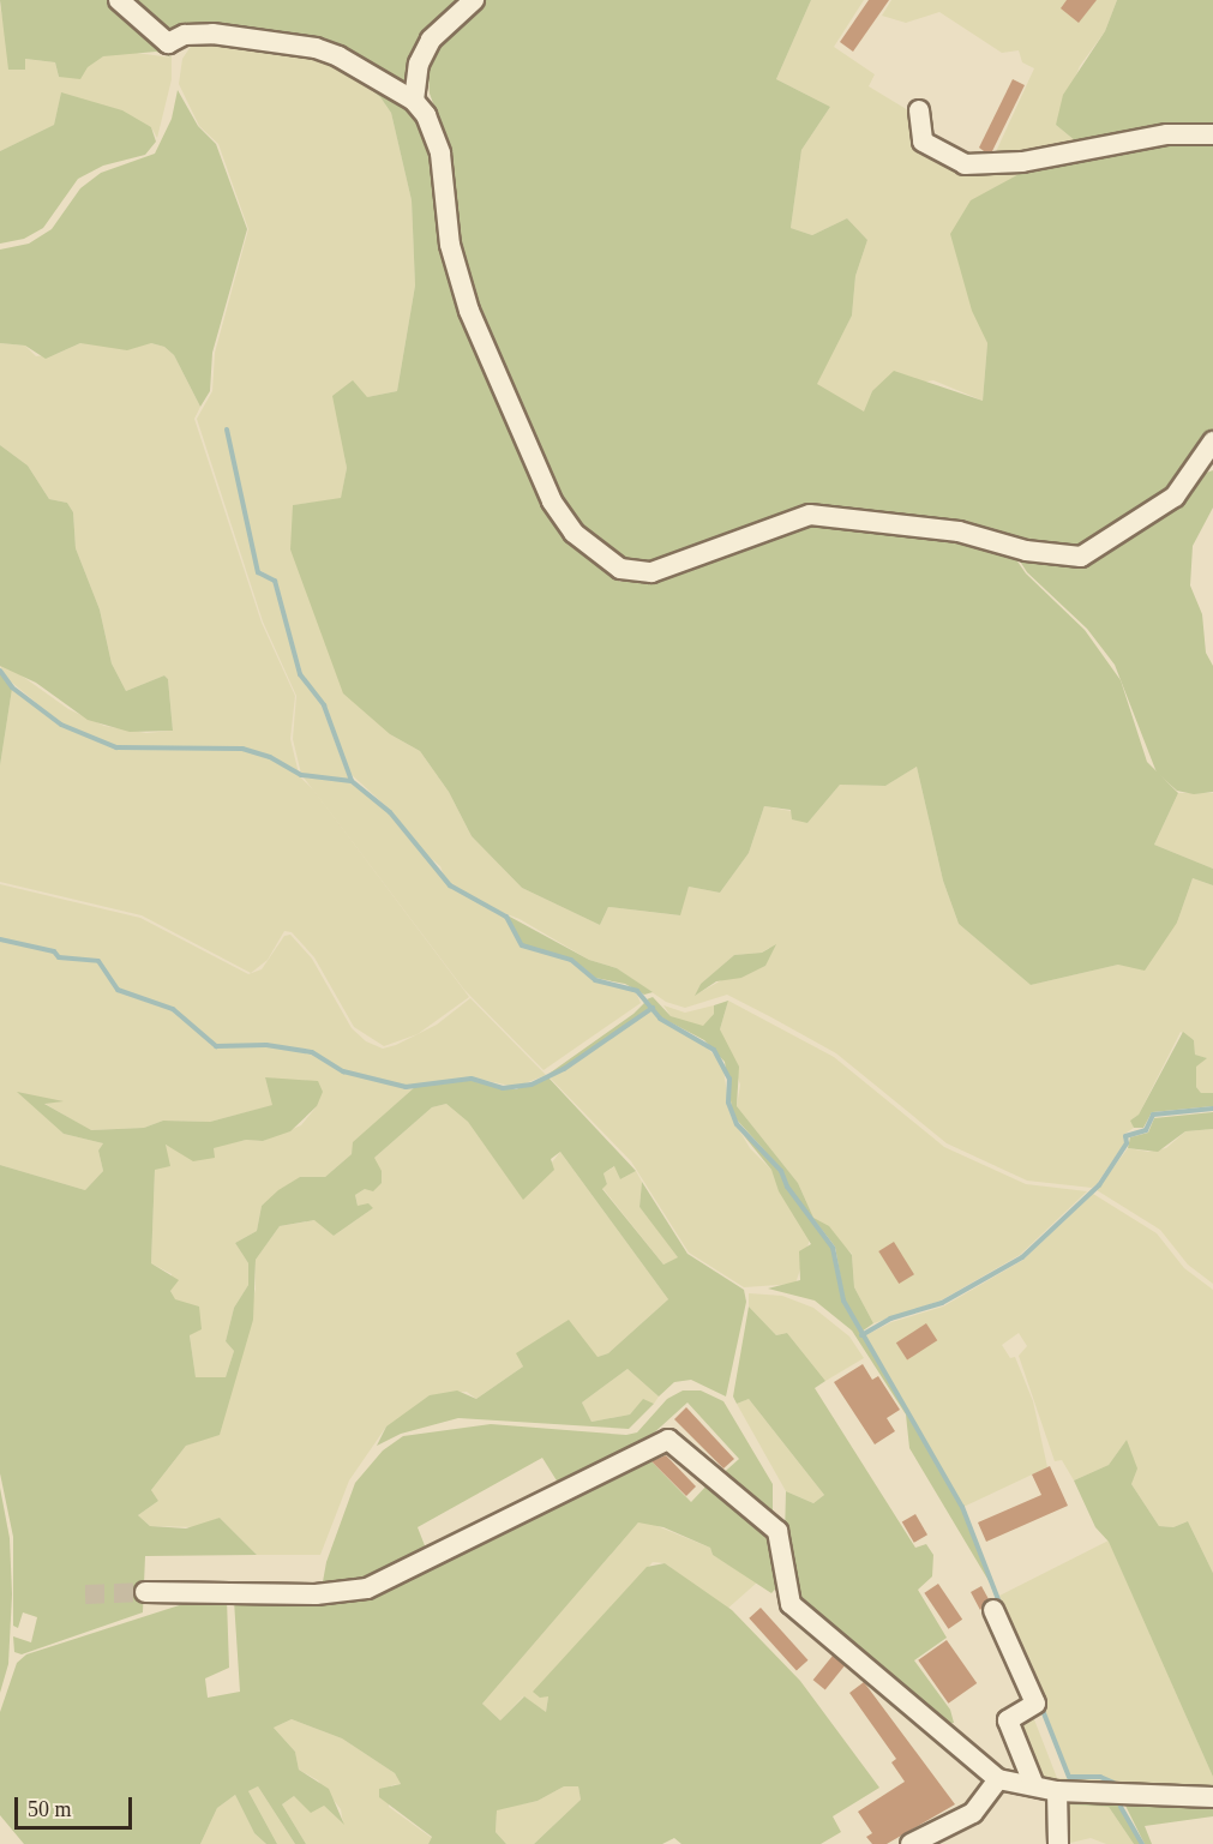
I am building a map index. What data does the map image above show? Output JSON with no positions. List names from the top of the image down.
{
  "scale_bar": "50 m"
}
